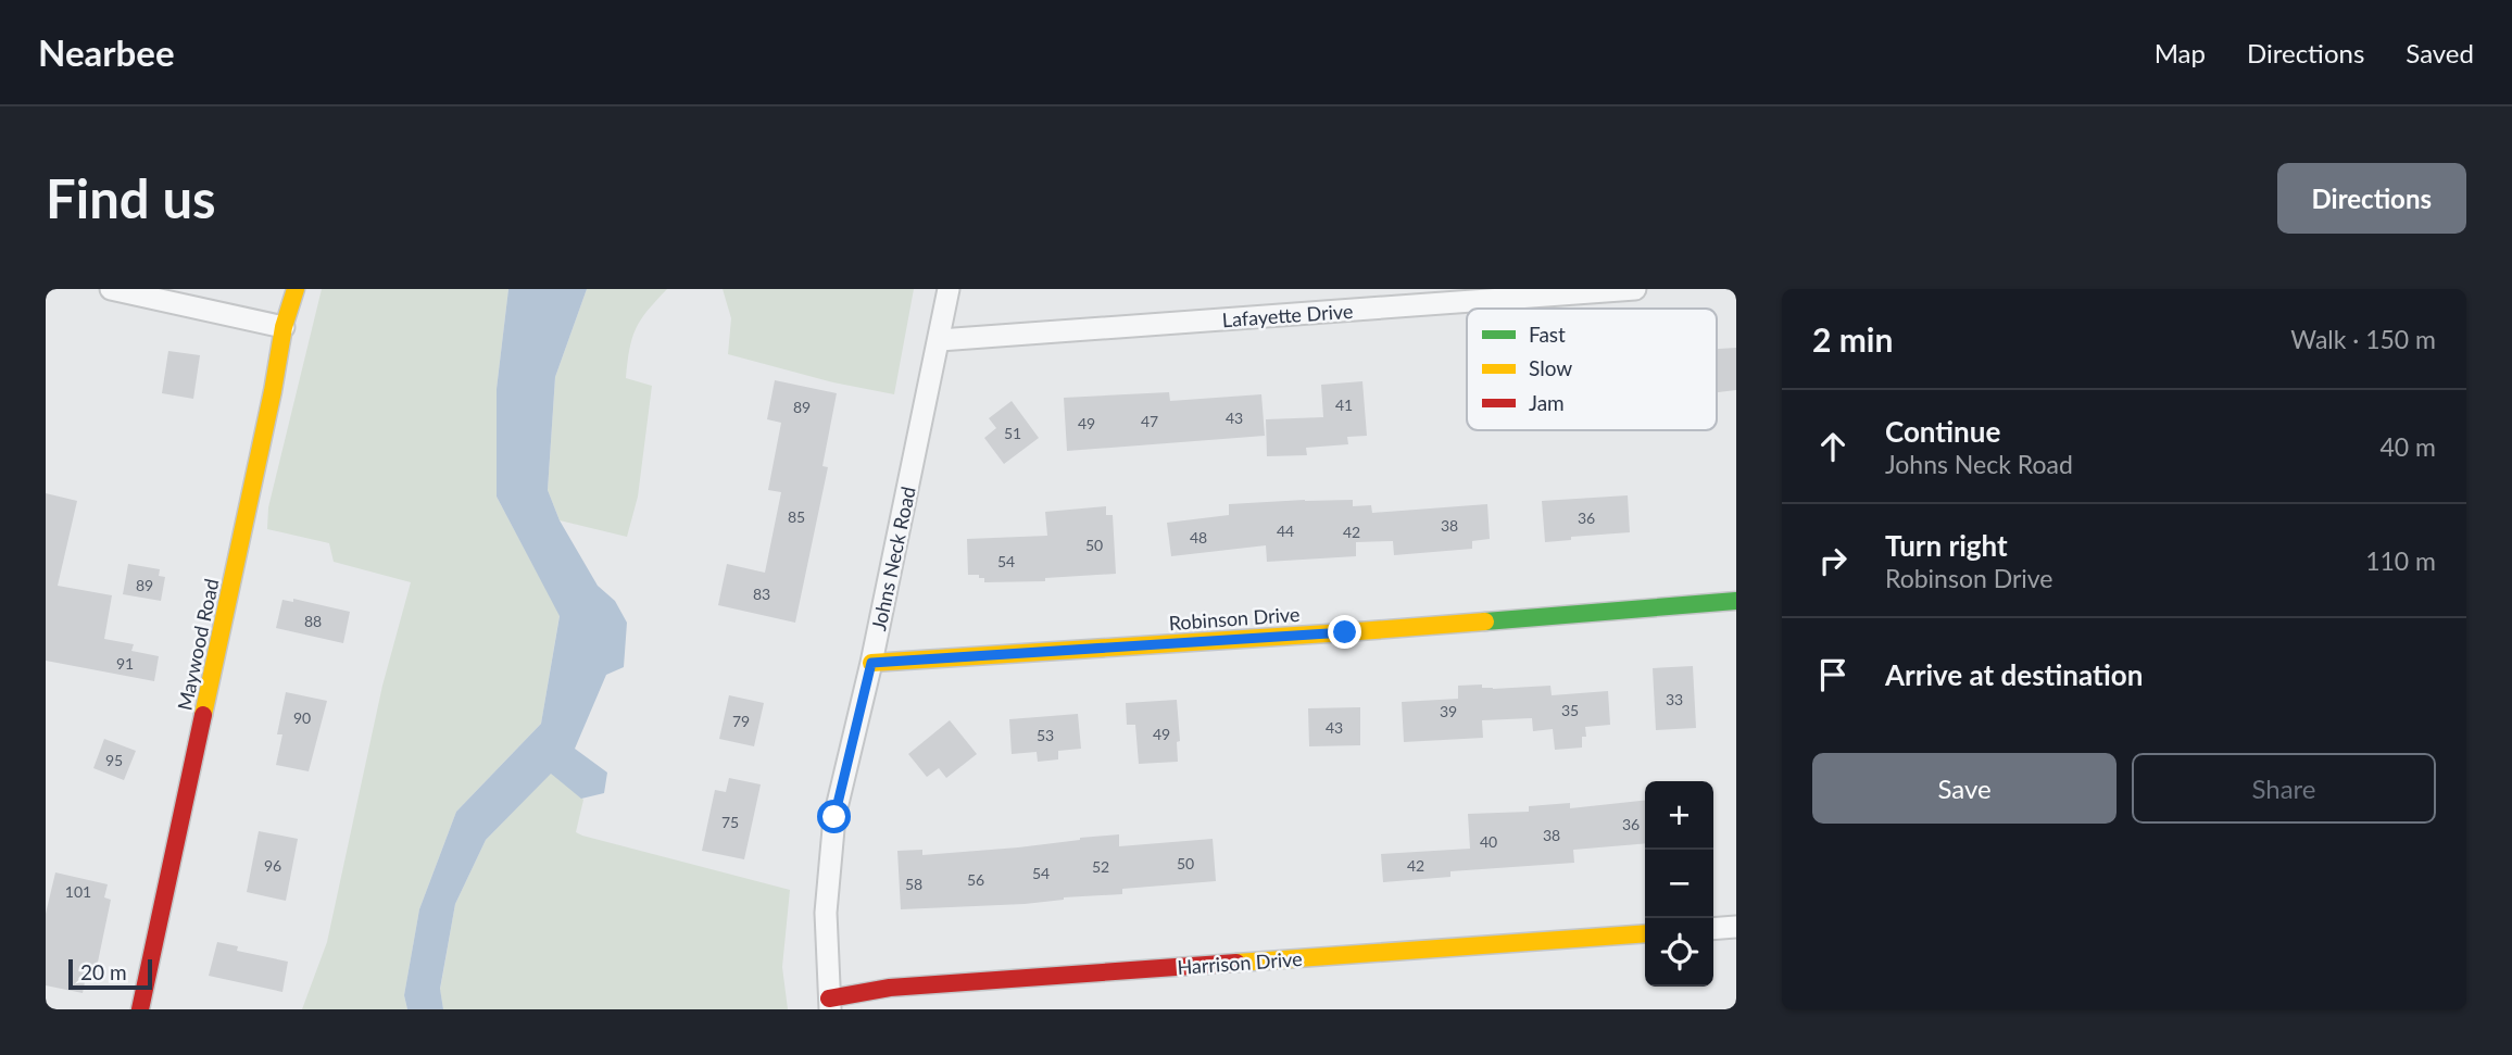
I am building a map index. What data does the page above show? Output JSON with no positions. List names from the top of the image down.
{
  "streets": {
    "street": [
      "Lafayette Drive",
      "Johns Neck Road",
      "Robinson Drive",
      "Maywood Road",
      "Harrison Drive"
    ]
  },
  "crossings": [
    ["Lafayette Drive", "Johns Neck Road"],
    ["Johns Neck Road", "Robinson Drive"],
    ["Johns Neck Road", "Harrison Drive"]
  ],
  "house_numbers": [
    "41",
    "89",
    "43",
    "47",
    "49",
    "51",
    "85",
    "36",
    "38",
    "44",
    "42",
    "48",
    "50",
    "54",
    "89",
    "83",
    "88",
    "91",
    "33",
    "35",
    "39",
    "90",
    "79",
    "43",
    "49",
    "53",
    "95",
    "75",
    "36",
    "38",
    "40",
    "50",
    "96",
    "42",
    "52",
    "54",
    "56",
    "58",
    "101"
  ],
  "legend": ["Fast", "Slow", "Jam"],
  "scale_bar": "20 m",
  "page": {
    "header": "Nearbee",
    "nav": ["Map", "Directions", "Saved"],
    "buttons": [
      "Directions",
      ["Save", "Share"]
    ],
    "title": "Find us",
    "heading": ["2 min", "Walk · 150 m"],
    "list": [
      ["Continue", "Johns Neck Road", "40 m"],
      ["Turn right", "Robinson Drive", "110 m"],
      "Arrive at destination"
    ],
    "map_buttons": ["+", "−"],
    "scale": "20 m"
  }
}
